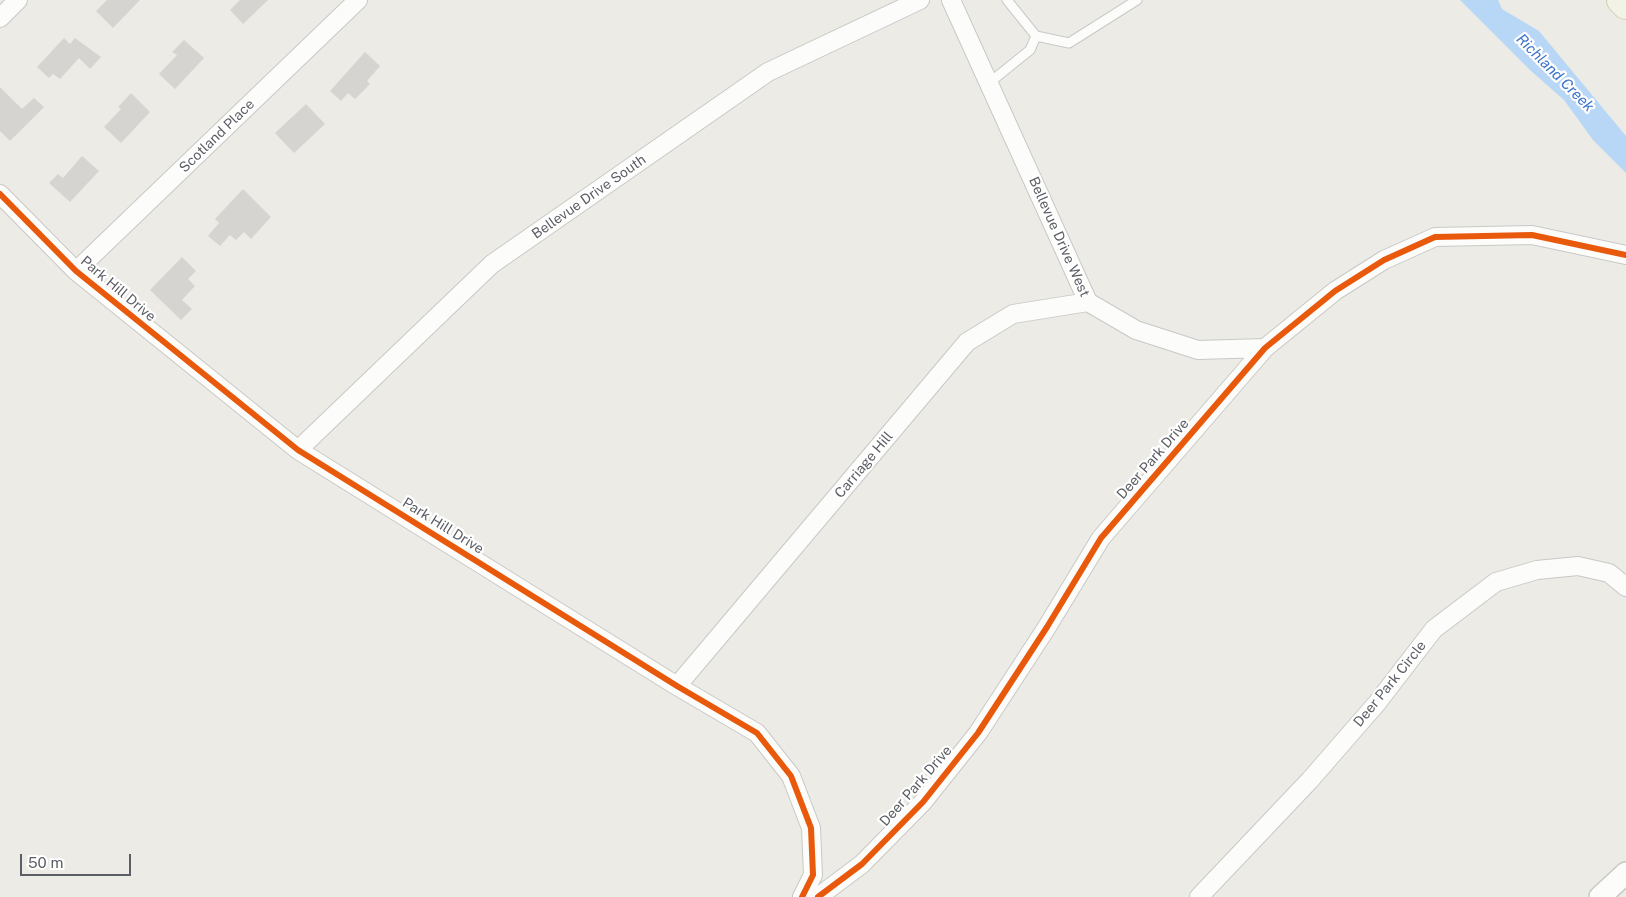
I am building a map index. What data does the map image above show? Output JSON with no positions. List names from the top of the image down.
{
  "streets": {
    "street": [
      "Scotland Place",
      "Bellevue Drive South",
      "Bellevue Drive West",
      "Park Hill Drive",
      "Deer Park Drive",
      "Carriage Hill",
      "Deer Park Circle"
    ]
  },
  "crossings": [
    ["Scotland Place", "Park Hill Drive"],
    ["Bellevue Drive South", "Park Hill Drive"],
    ["Bellevue Drive West", "Deer Park Drive"],
    ["Bellevue Drive West", "Carriage Hill"],
    ["Park Hill Drive", "Carriage Hill"]
  ],
  "water": ["Richland Creek"],
  "scale_bar": "50 m"
}
